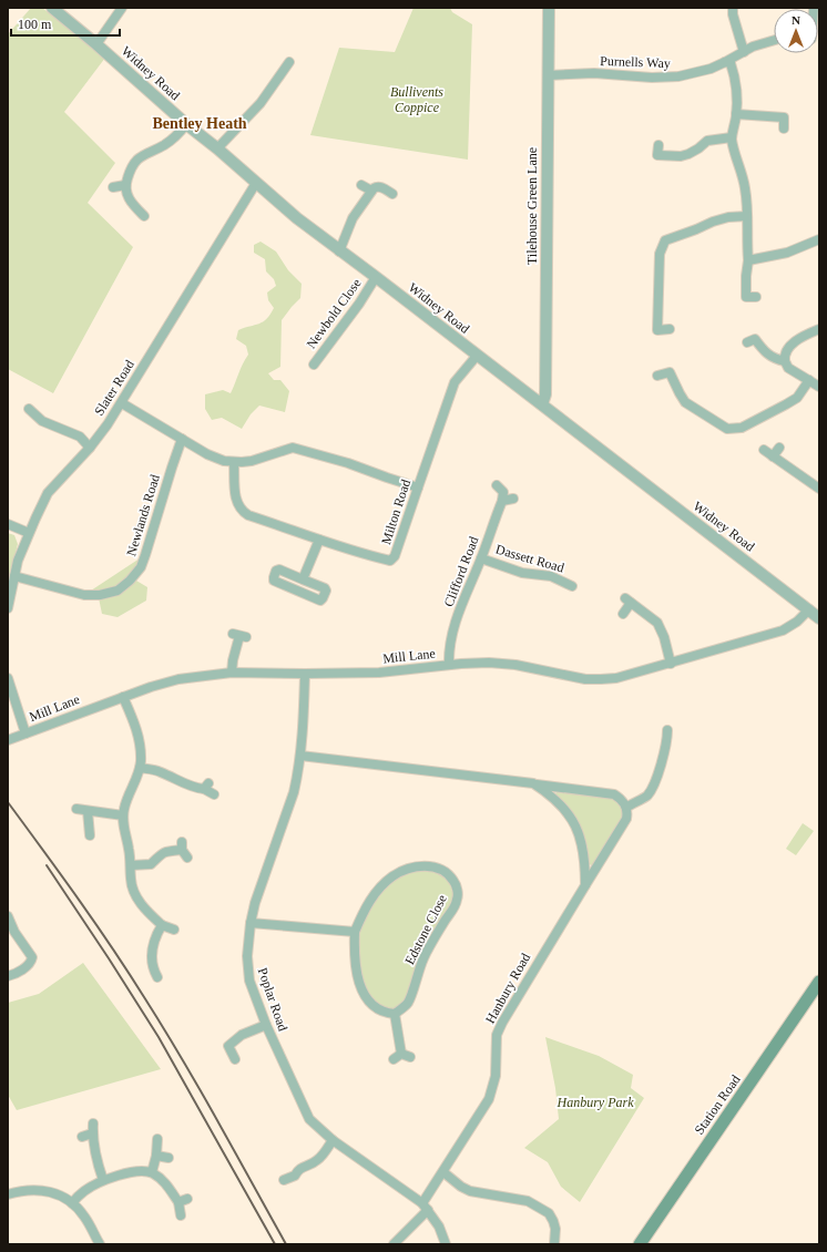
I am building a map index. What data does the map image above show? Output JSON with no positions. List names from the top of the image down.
{
  "streets": {
    "main road": ["Station Road"],
    "street": [
      "Purnells Way",
      "Widney Road",
      "Tilehouse Green Lane",
      "Newbold Close",
      "Slater Road",
      "Milton Road",
      "Newlands Road",
      "Dassett Road",
      "Clifford Road",
      "Mill Lane",
      "Edstone Close",
      "Hanbury Road",
      "Poplar Road"
    ]
  },
  "crossings": [
    ["Purnells Way", "Tilehouse Green Lane"],
    ["Widney Road", "Tilehouse Green Lane"],
    ["Widney Road", "Newbold Close"],
    ["Widney Road", "Slater Road"],
    ["Widney Road", "Milton Road"],
    ["Widney Road", "Mill Lane"],
    ["Slater Road", "Newlands Road"],
    ["Dassett Road", "Clifford Road"],
    ["Clifford Road", "Mill Lane"],
    ["Mill Lane", "Poplar Road"],
    ["Hanbury Road", "Poplar Road"]
  ],
  "districts": ["Bentley Heath"],
  "parks": ["Bullivents Coppice", "Hanbury Park"],
  "scale_bar": "100 m",
  "north": "top"
}
